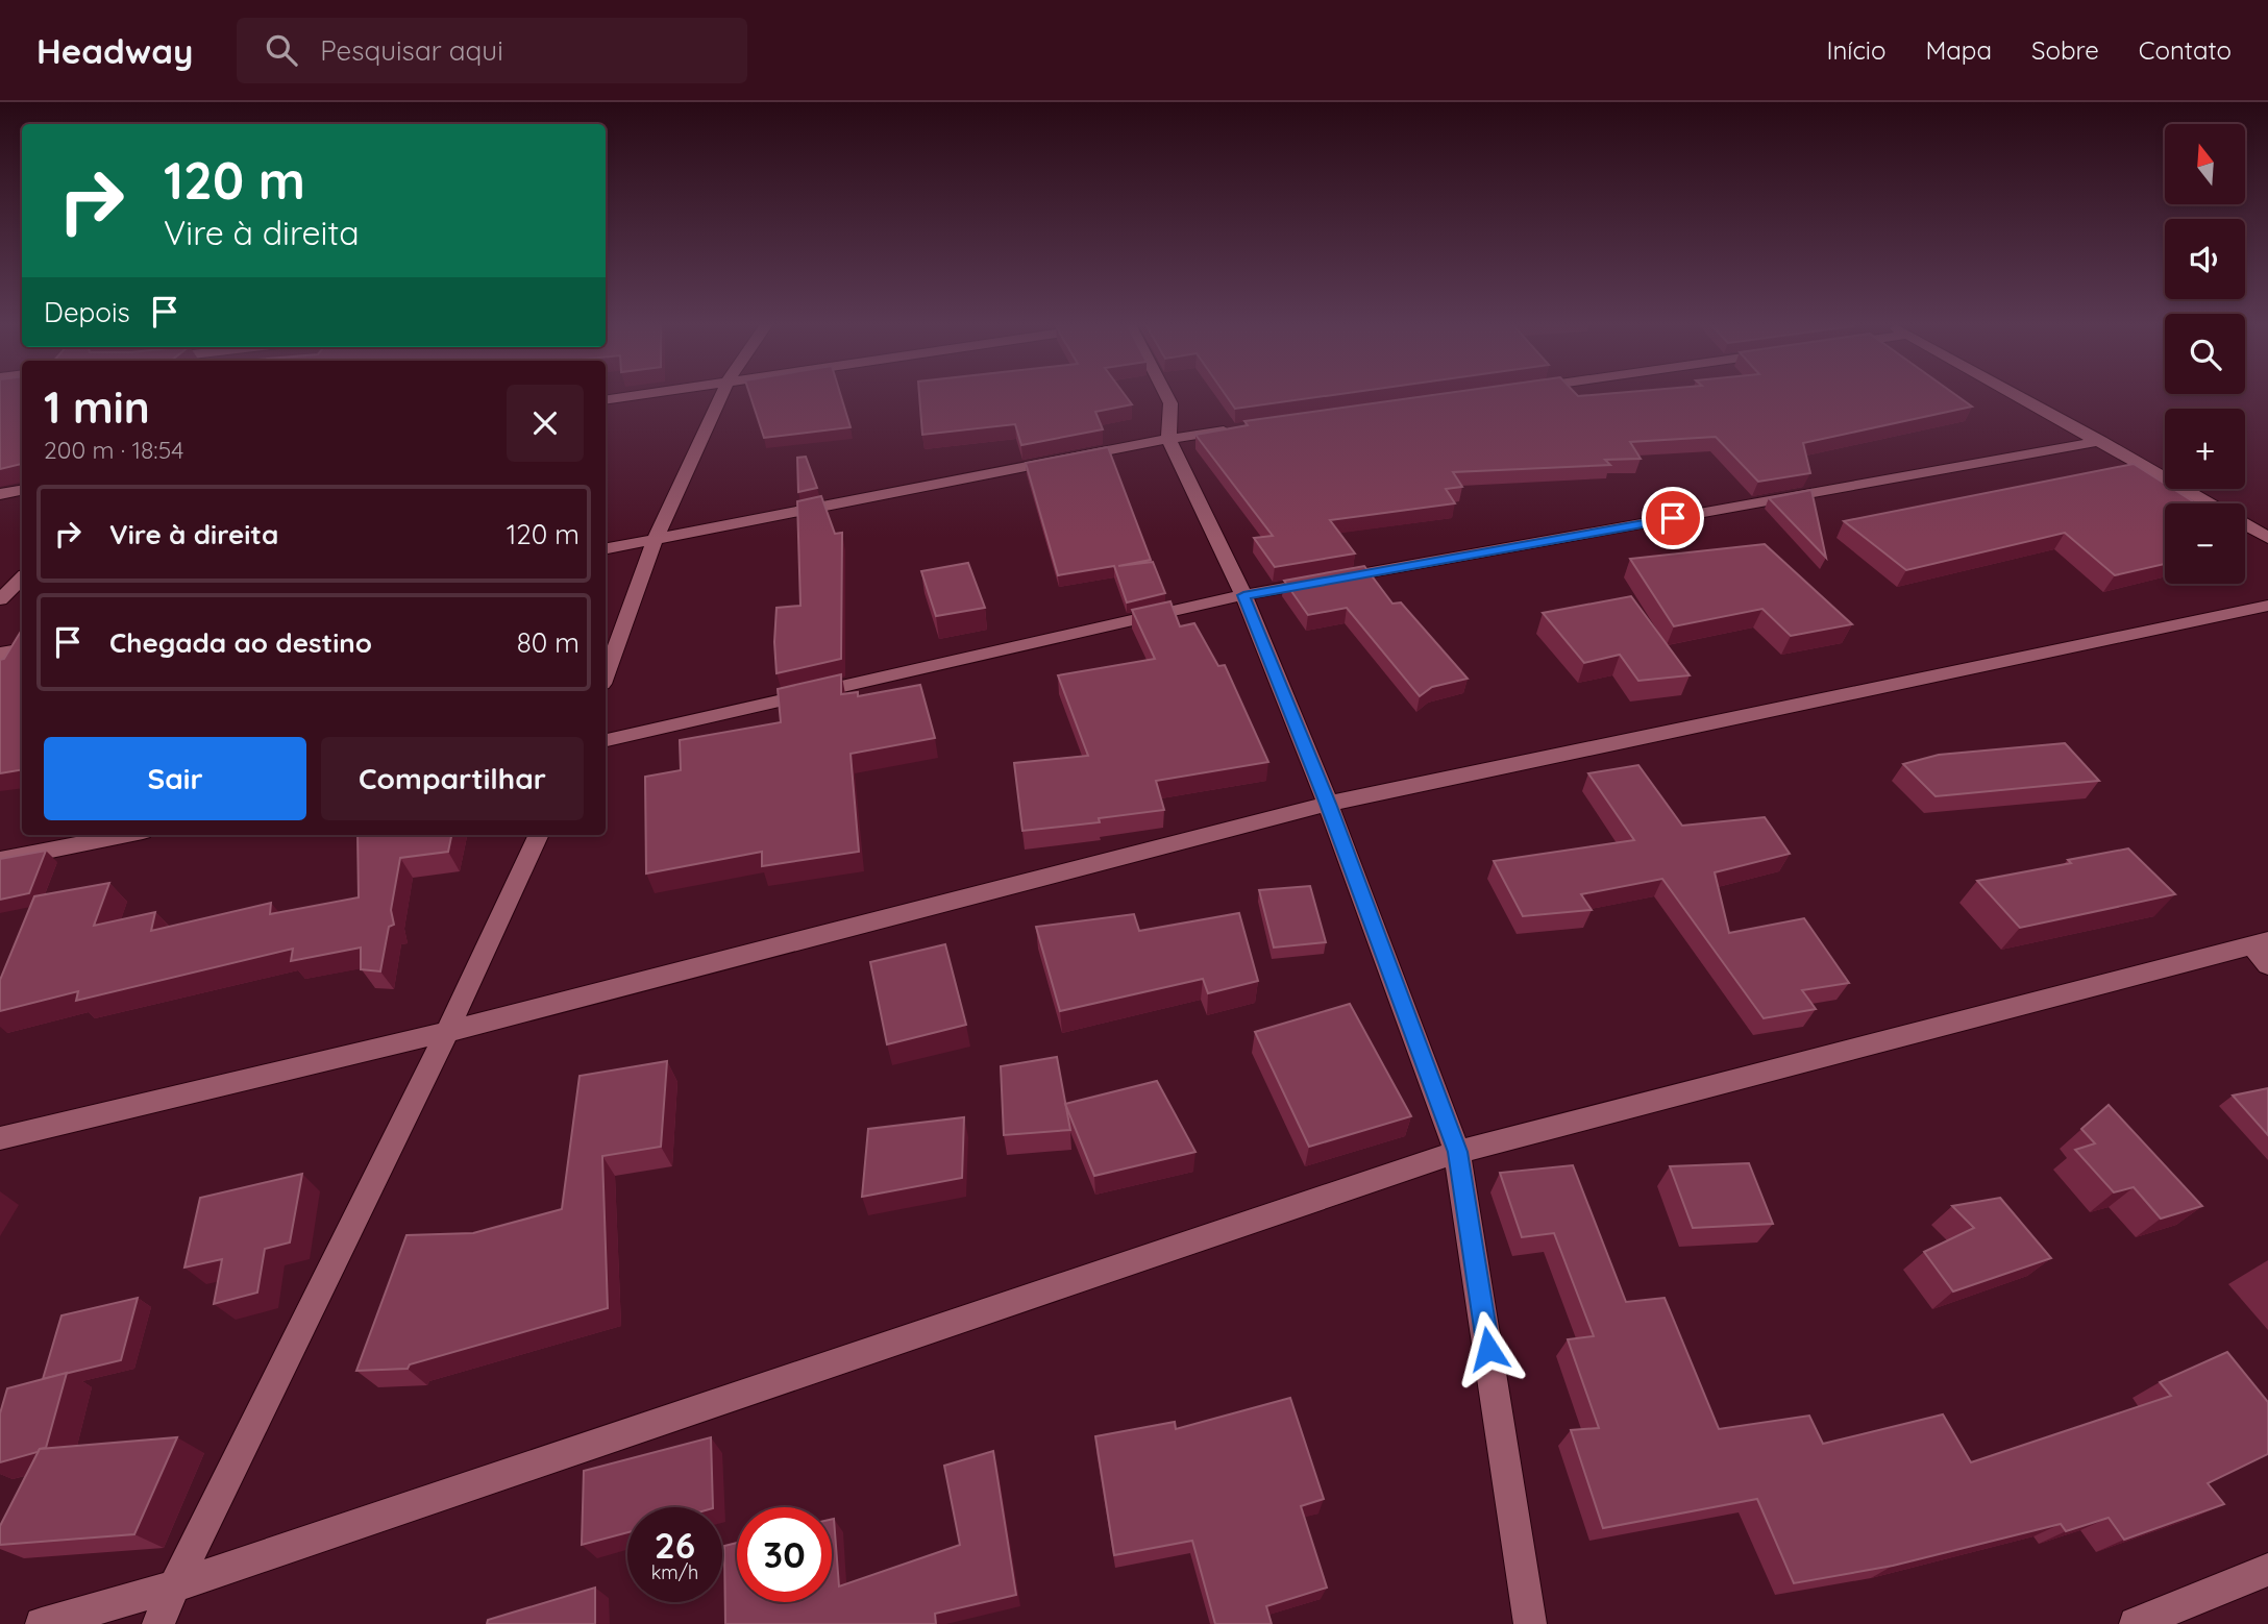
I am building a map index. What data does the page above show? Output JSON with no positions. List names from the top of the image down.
{
  "north": "top",
  "page": {
    "header": "Headway",
    "search": "Pesquisar aqui",
    "nav": [
      "Início",
      "Mapa",
      "Sobre",
      "Contato"
    ],
    "map_buttons": ["+", "−"],
    "turn": ["120 m", "Vire à direita"],
    "then": "Depois",
    "heading": ["1 min", "200 m · 18:54"],
    "list": [
      {
        "name": "Vire à direita",
        "value": "120 m"
      },
      {
        "name": "Chegada ao destino",
        "value": "80 m"
      }
    ],
    "buttons": ["Sair", "Compartilhar"],
    "speed": "26 km/h",
    "limit": "30"
  }
}
